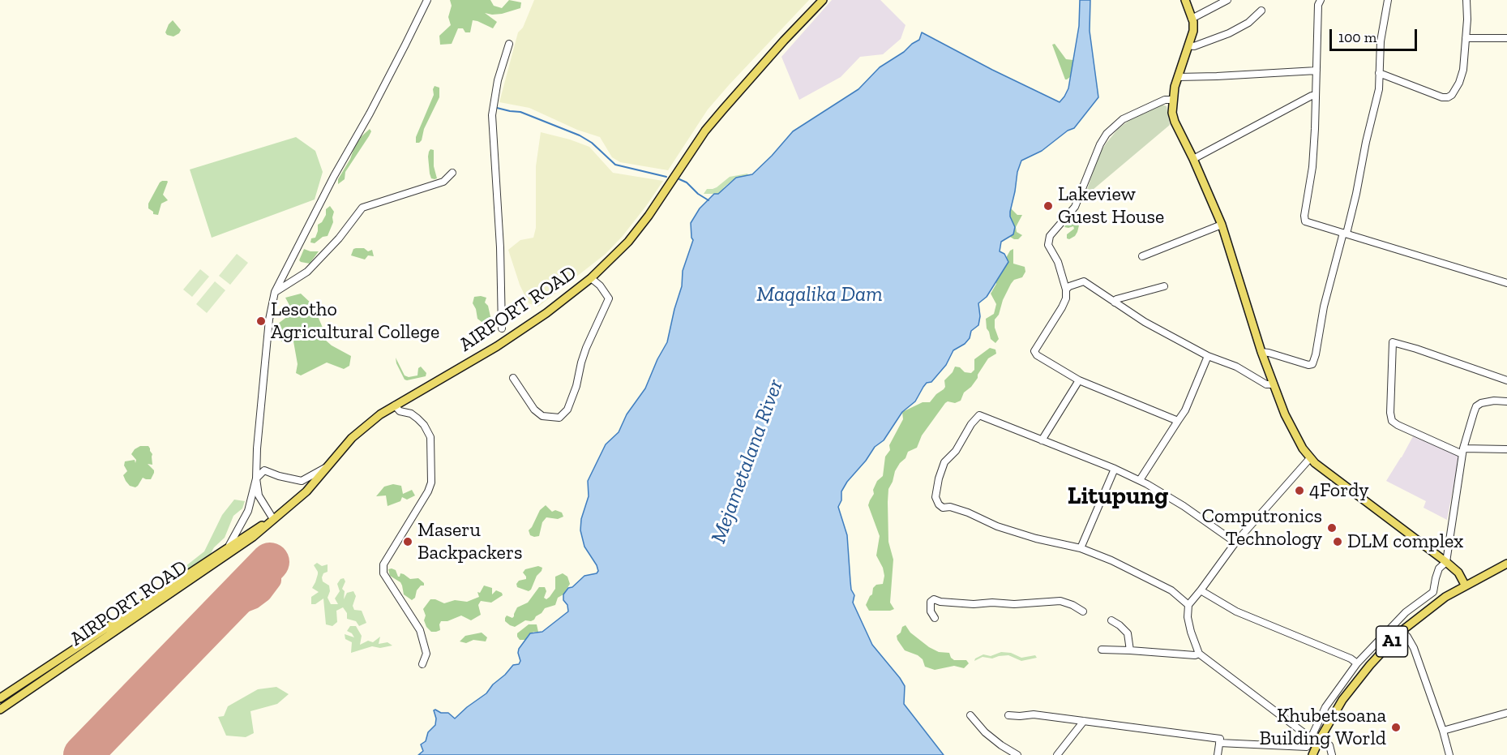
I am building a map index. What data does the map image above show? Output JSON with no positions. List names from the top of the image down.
{
  "streets": {
    "main road": ["AIRPORT ROAD", "A1"]
  },
  "districts": ["Litupung"],
  "water": ["Maqalika Dam", "Mejametalana River"],
  "places": [
    "Lakeview Guest House",
    "Lesotho Agricultural College",
    "4Fordy",
    "Computronics Technology",
    "Maseru Backpackers",
    "DLM complex",
    "Khubetsoana Building World"
  ],
  "scale_bar": "100 m"
}
